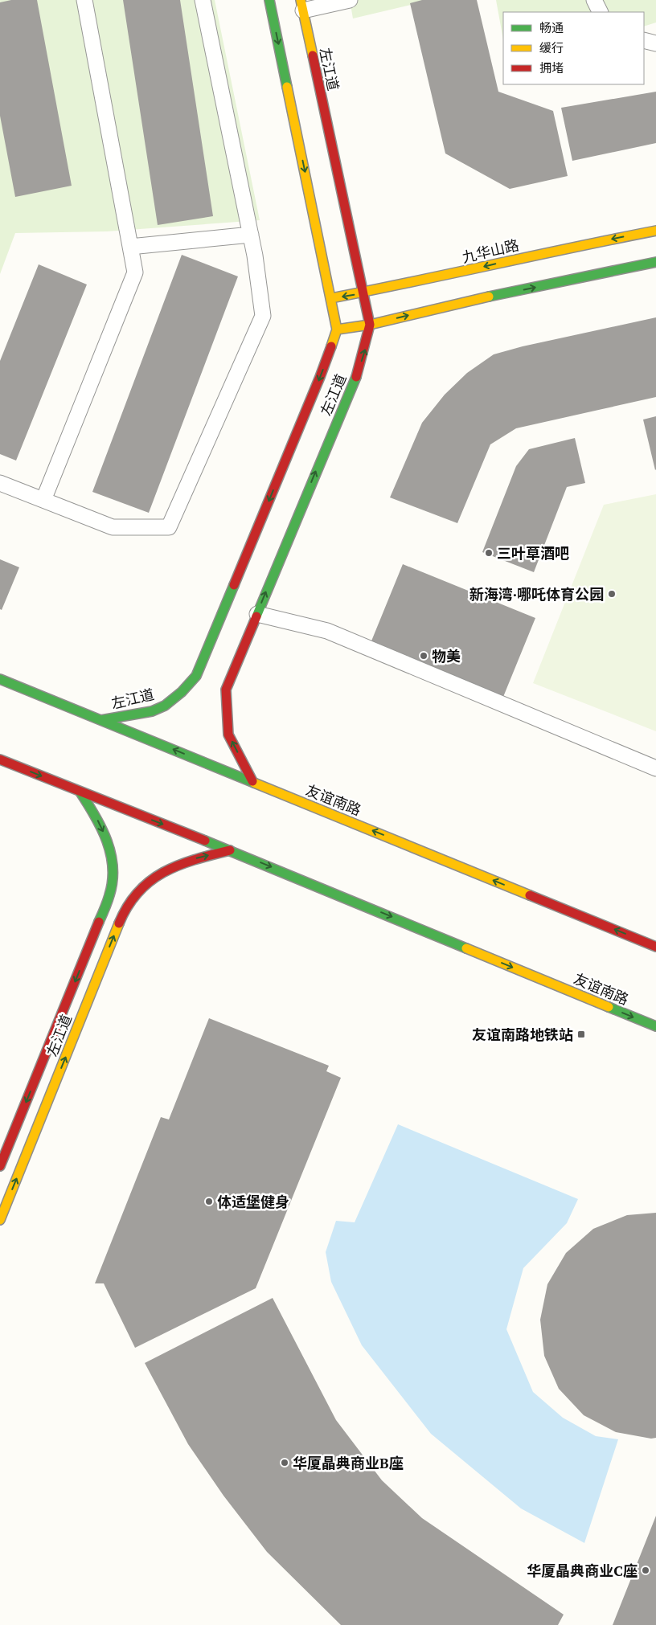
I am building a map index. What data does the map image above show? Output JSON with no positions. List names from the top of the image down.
{
  "streets": {
    "street": ["左江道", "九华山路", "友谊南路"]
  },
  "crossings": [
    ["左江道", "九华山路"],
    ["左江道", "友谊南路"]
  ],
  "places": {
    "other": [
      "三叶草酒吧",
      "新海湾·哪吒体育公园",
      "物美",
      "体适堡健身",
      "华厦晶典商业B座",
      "华厦晶典商业C座"
    ],
    "transit": ["友谊南路地铁站"]
  },
  "legend": ["畅通", "缓行", "拥堵"]
}
